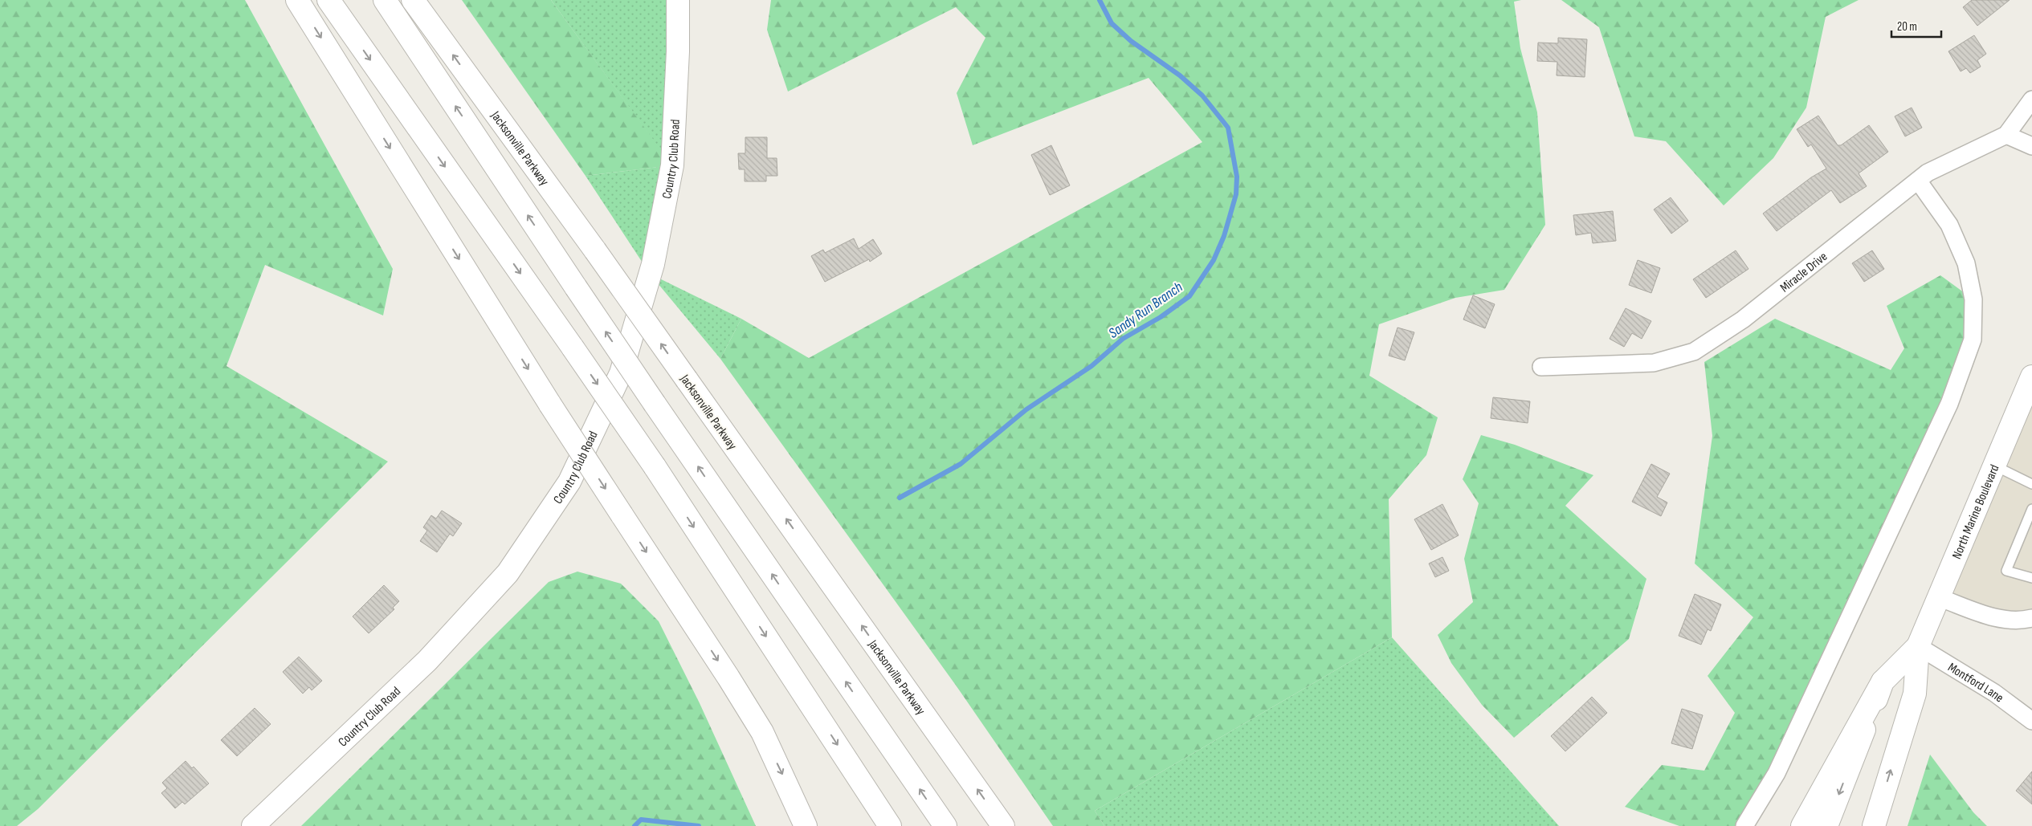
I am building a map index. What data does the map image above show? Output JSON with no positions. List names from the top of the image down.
{
  "streets": {
    "main road": ["Jacksonville Parkway", "Country Club Road", "North Marine Boulevard"],
    "street": ["Miracle Drive", "Montford Lane"]
  },
  "crossings": [
    ["North Marine Boulevard", "Montford Lane"]
  ],
  "water": ["Sandy Run Branch"],
  "scale_bar": "20 m"
}
